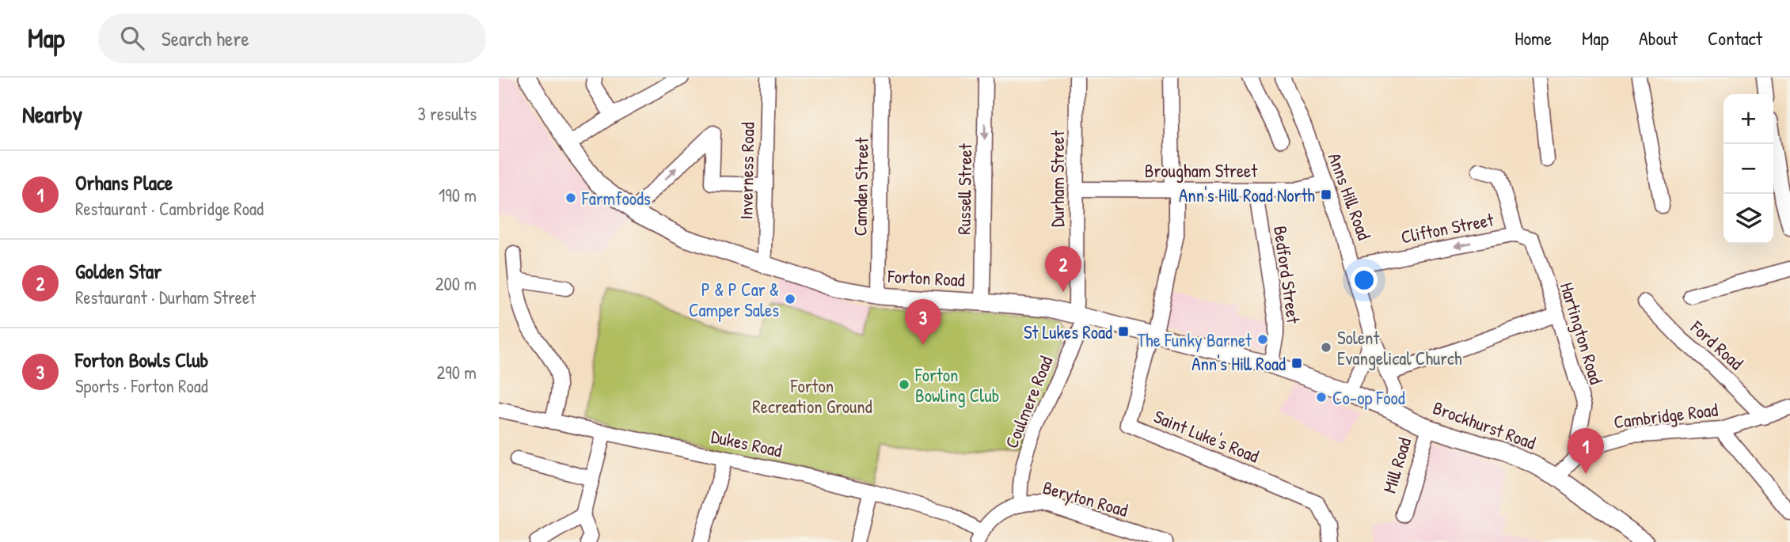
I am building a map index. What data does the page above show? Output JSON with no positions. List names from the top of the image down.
{
  "streets": {
    "main road": ["Forton Road", "Brockhurst Road"],
    "street": [
      "Brougham Street",
      "Inverness Road",
      "Durham Street",
      "Camden Street",
      "Russell Street",
      "Anns Hill Road",
      "Clifton Street",
      "Bedford Street",
      "Hartington Road",
      "Ford Road",
      "Coulmere Road",
      "Cambridge Road",
      "Saint Luke's Road",
      "Dukes Road",
      "Mill Road",
      "Beryton Road"
    ]
  },
  "crossings": [
    ["Brougham Street", "Durham Street"],
    ["Brougham Street", "Anns Hill Road"],
    ["Brougham Street", "Bedford Street"],
    ["Inverness Road", "Forton Road"],
    ["Durham Street", "Forton Road"],
    ["Durham Street", "Coulmere Road"],
    ["Camden Street", "Forton Road"],
    ["Russell Street", "Forton Road"],
    ["Anns Hill Road", "Clifton Street"],
    ["Anns Hill Road", "Forton Road"],
    ["Anns Hill Road", "Brockhurst Road"],
    ["Clifton Street", "Hartington Road"],
    ["Bedford Street", "Forton Road"],
    ["Forton Road", "Coulmere Road"],
    ["Forton Road", "Brockhurst Road"],
    ["Forton Road", "Saint Luke's Road"],
    ["Hartington Road", "Cambridge Road"],
    ["Ford Road", "Cambridge Road"],
    ["Coulmere Road", "Beryton Road"],
    ["Cambridge Road", "Brockhurst Road"],
    ["Brockhurst Road", "Mill Road"],
    ["Dukes Road", "Beryton Road"]
  ],
  "one_way": ["Russell Street"],
  "parks": ["Forton Recreation Ground"],
  "places": {
    "transit": ["Ann's Hill Road North", "St Lukes Road", "Ann's Hill Road"],
    "other": [
      "Farmfoods",
      "P & P Car & Camper Sales",
      "The Funky Barnet",
      "Solent Evangelical Church",
      "Forton Bowling Club",
      "Co-op Food"
    ]
  },
  "page": {
    "header": "Map",
    "search": "Search here",
    "nav": [
      "Home",
      "Map",
      "About",
      "Contact"
    ],
    "heading": ["Nearby", "3 results"],
    "map_buttons": ["+", "−"],
    "list": [
      {
        "mark": "1",
        "name": "Orhans Place",
        "note": "Restaurant · Cambridge Road",
        "value": "190 m"
      },
      {
        "mark": "2",
        "name": "Golden Star",
        "note": "Restaurant · Durham Street",
        "value": "200 m"
      },
      {
        "mark": "3",
        "name": "Forton Bowls Club",
        "note": "Sports · Forton Road",
        "value": "290 m"
      }
    ],
    "pins": ["2", "3", "1"]
  }
}
